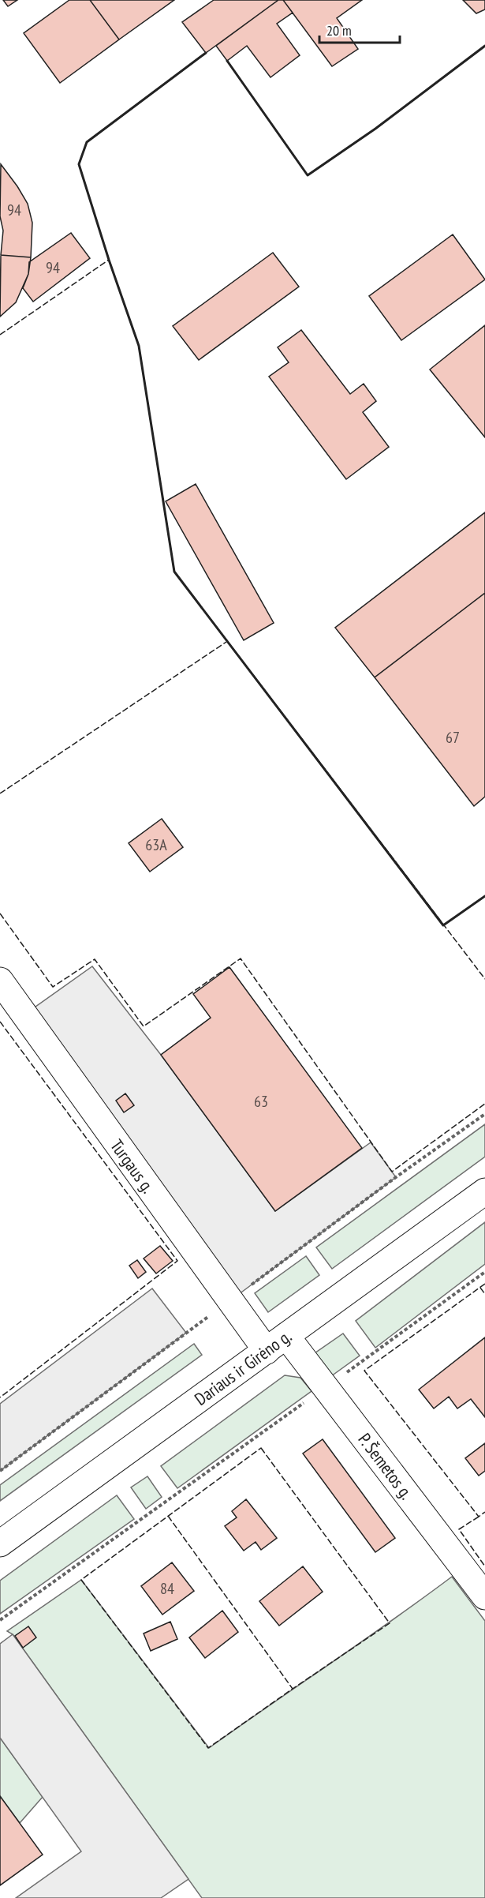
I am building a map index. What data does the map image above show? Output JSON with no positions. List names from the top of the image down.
{
  "streets": {
    "main road": ["Turgaus g.", "Dariaus ir Girėno g.", "P. Šemetos g."]
  },
  "crossings": [
    ["Turgaus g.", "Dariaus ir Girėno g."],
    ["Turgaus g.", "P. Šemetos g."],
    ["Dariaus ir Girėno g.", "P. Šemetos g."]
  ],
  "house_numbers": [
    "94",
    "94",
    "67",
    "63A",
    "63",
    "84"
  ],
  "scale_bar": "20 m"
}
